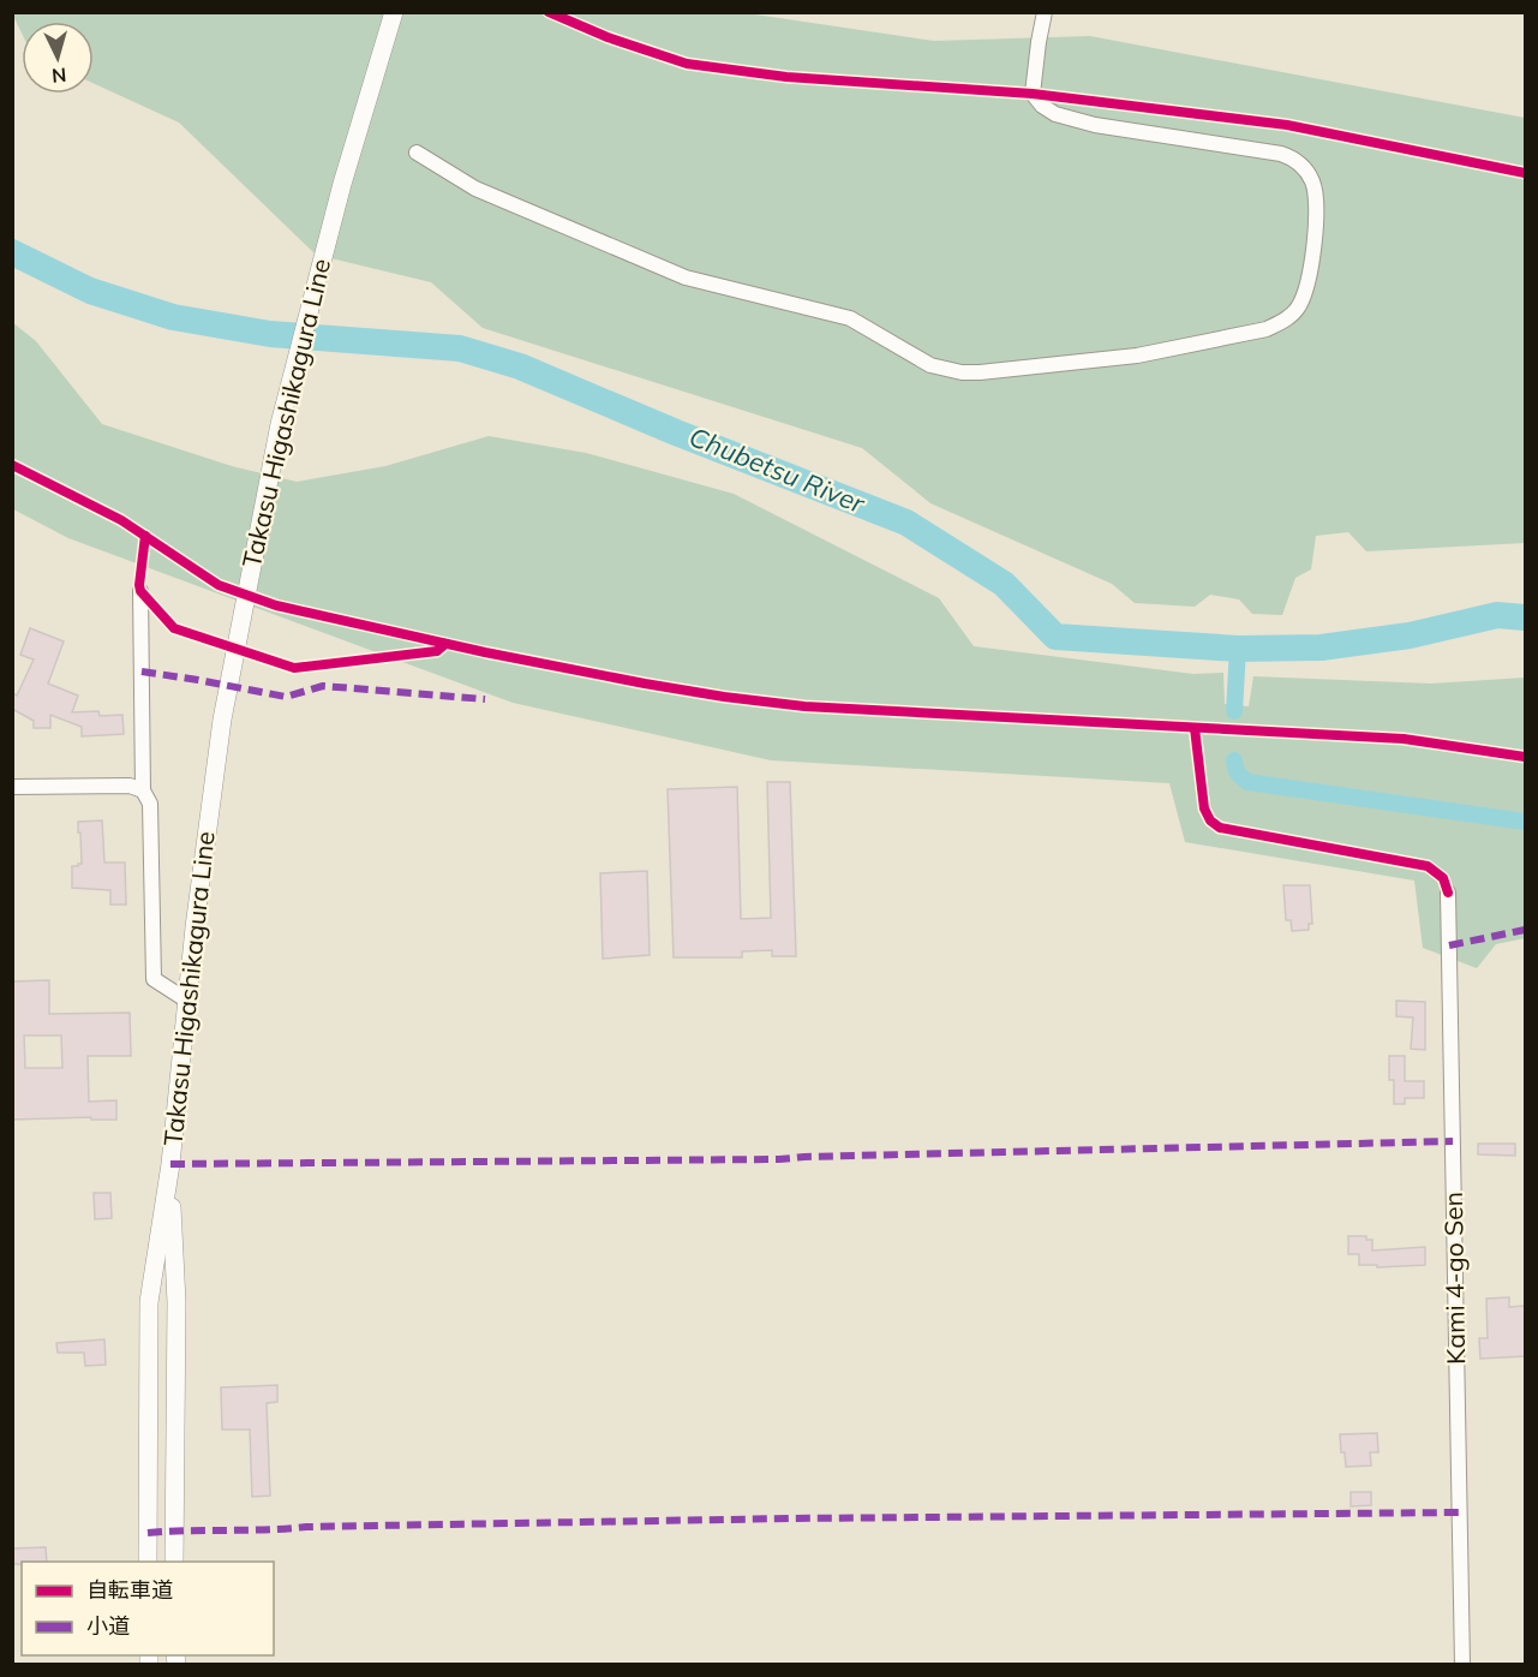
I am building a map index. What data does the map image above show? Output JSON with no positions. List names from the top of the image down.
{
  "streets": {
    "main road": ["Takasu Higashikagura Line"],
    "street": ["Kami 4-go Sen"]
  },
  "water": ["Chubetsu River"],
  "legend": ["自転車道", "小道"],
  "north": "bottom"
}
